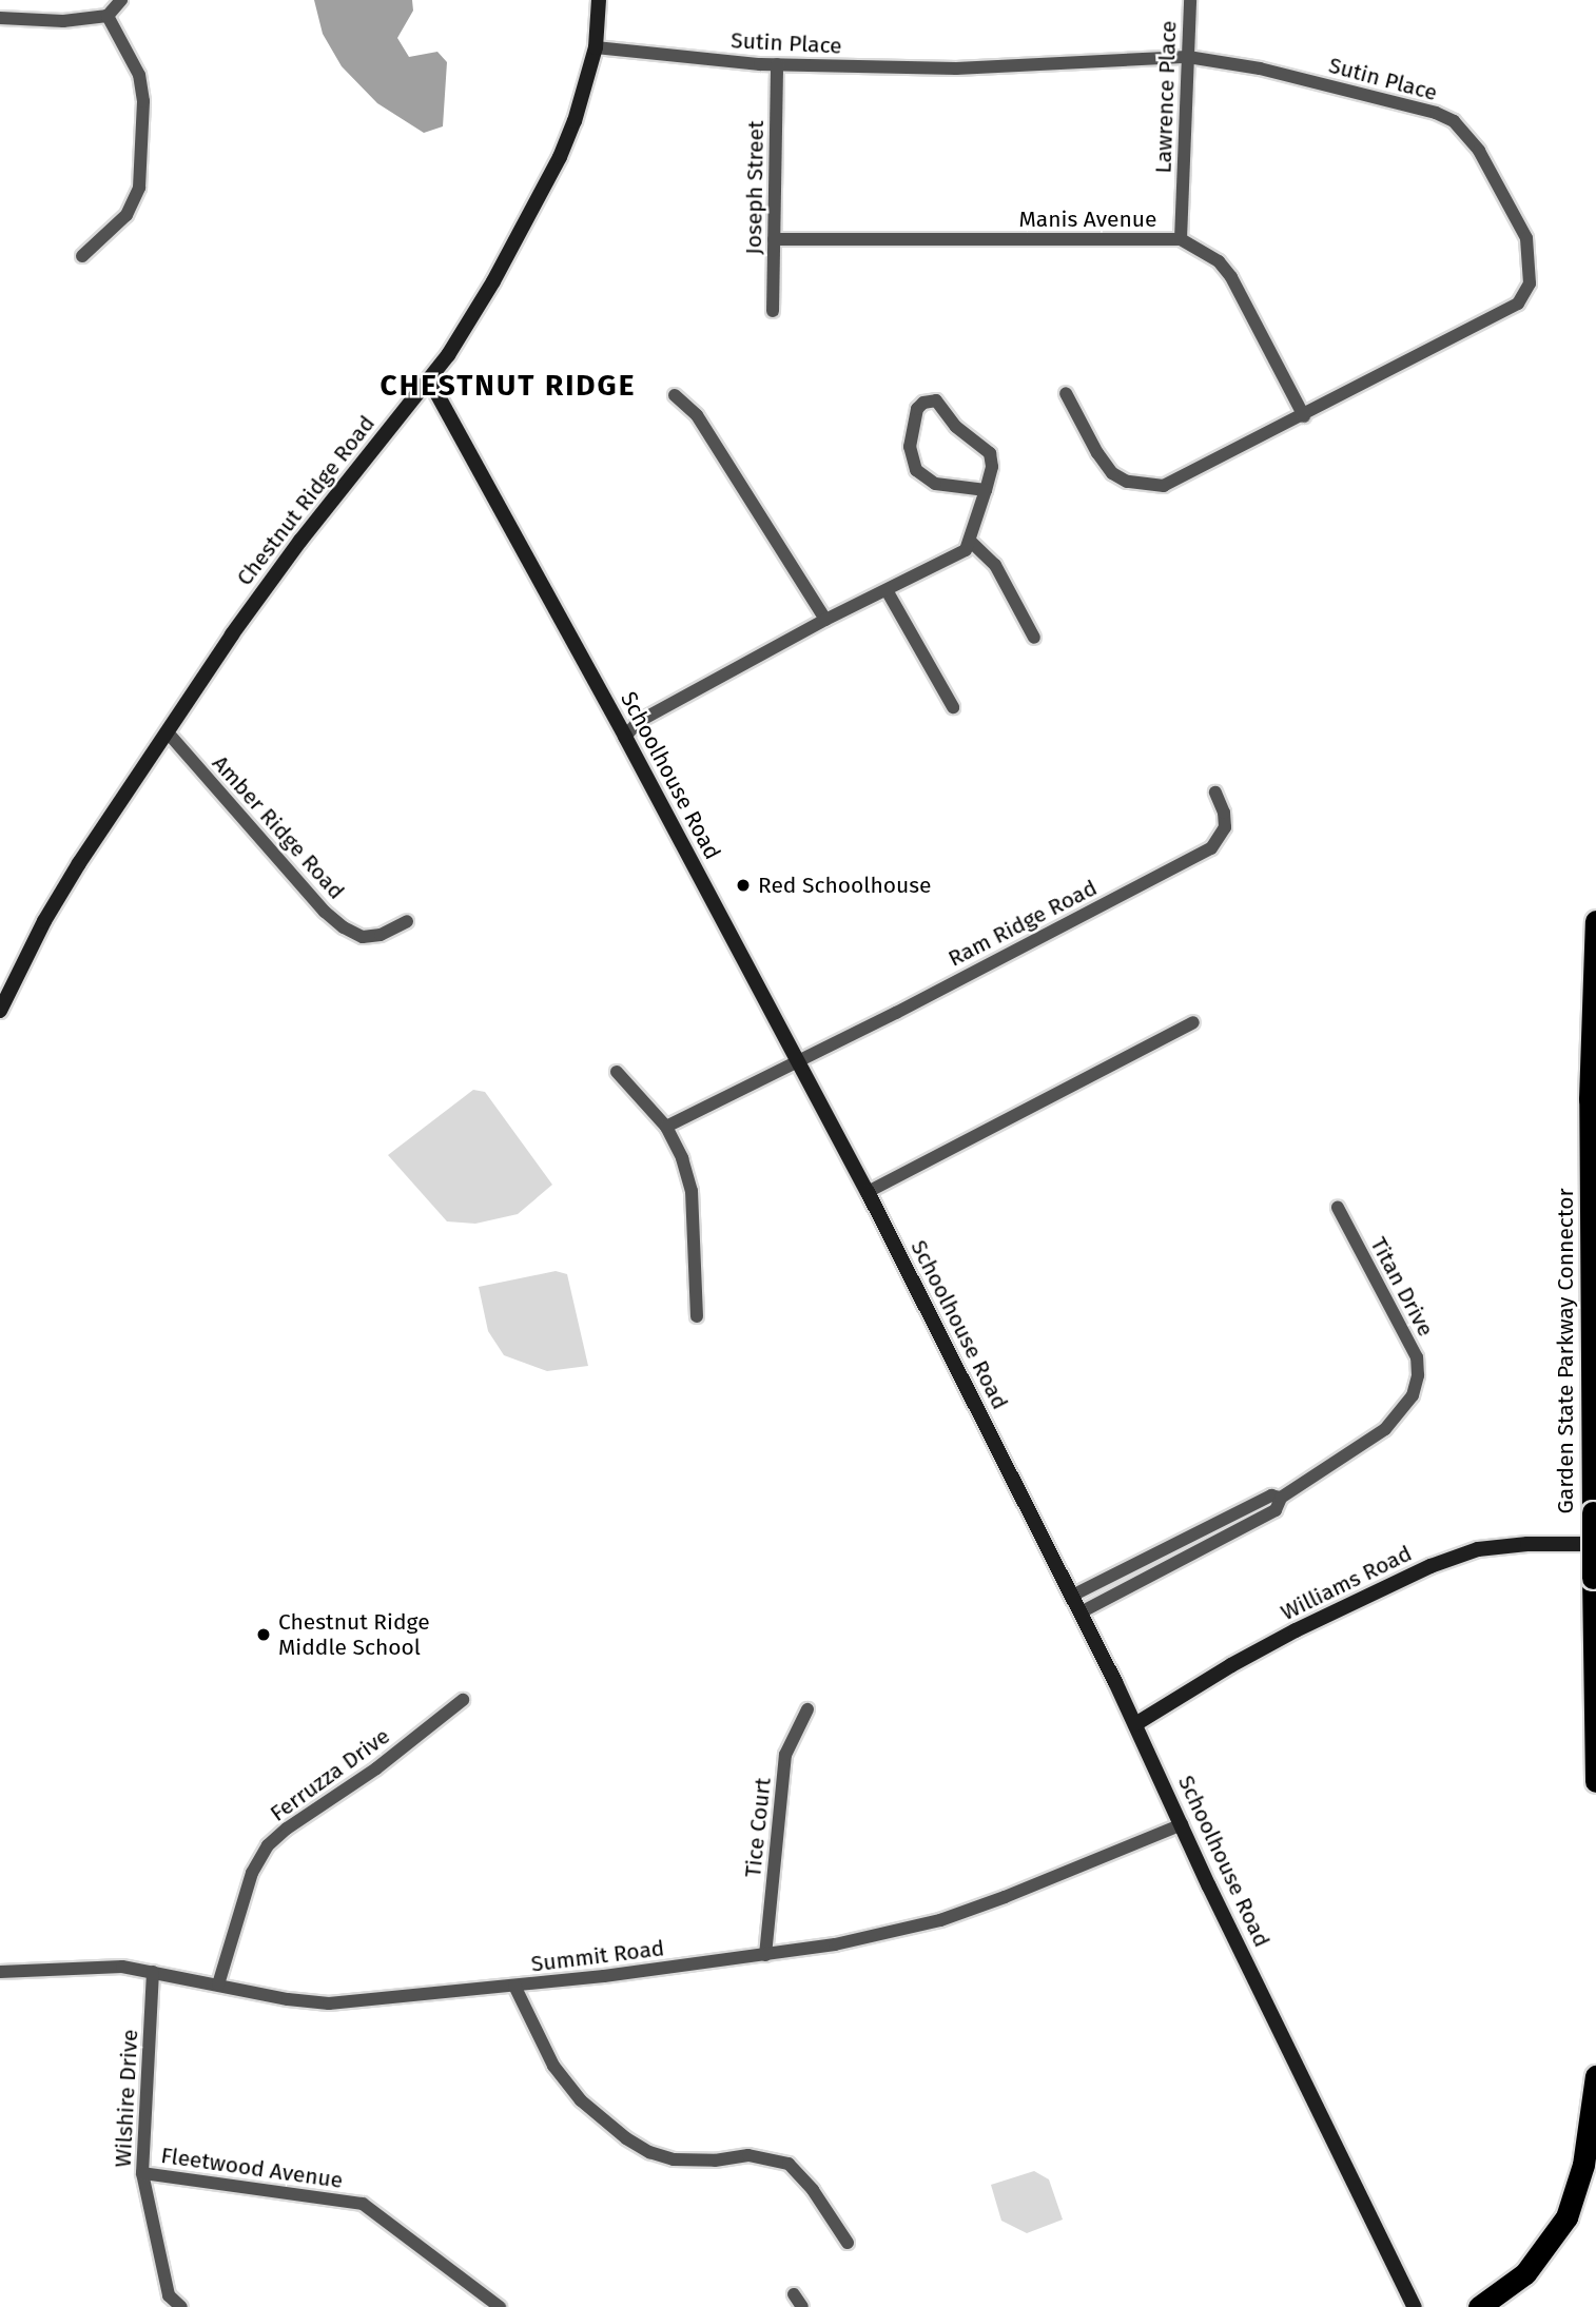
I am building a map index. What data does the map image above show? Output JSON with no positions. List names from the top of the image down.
{
  "streets": {
    "highway": ["Garden State Parkway Connector"],
    "street": [
      "Sutin Place",
      "Lawrence Place",
      "Joseph Street",
      "Manis Avenue",
      "Chestnut Ridge Road",
      "Schoolhouse Road",
      "Amber Ridge Road",
      "Ram Ridge Road",
      "Titan Drive",
      "Williams Road",
      "Ferruzza Drive",
      "Tice Court",
      "Summit Road",
      "Wilshire Drive",
      "Fleetwood Avenue"
    ]
  },
  "crossings": [
    ["Sutin Place", "Lawrence Place"],
    ["Sutin Place", "Joseph Street"],
    ["Sutin Place", "Manis Avenue"],
    ["Sutin Place", "Chestnut Ridge Road"],
    ["Lawrence Place", "Manis Avenue"],
    ["Joseph Street", "Manis Avenue"],
    ["Chestnut Ridge Road", "Schoolhouse Road"],
    ["Chestnut Ridge Road", "Amber Ridge Road"],
    ["Schoolhouse Road", "Ram Ridge Road"],
    ["Schoolhouse Road", "Titan Drive"],
    ["Schoolhouse Road", "Williams Road"],
    ["Schoolhouse Road", "Summit Road"],
    ["Ferruzza Drive", "Summit Road"],
    ["Tice Court", "Summit Road"],
    ["Summit Road", "Wilshire Drive"],
    ["Wilshire Drive", "Fleetwood Avenue"]
  ],
  "districts": ["CHESTNUT RIDGE"],
  "places": ["Red Schoolhouse", "Chestnut Ridge Middle School"]
}
